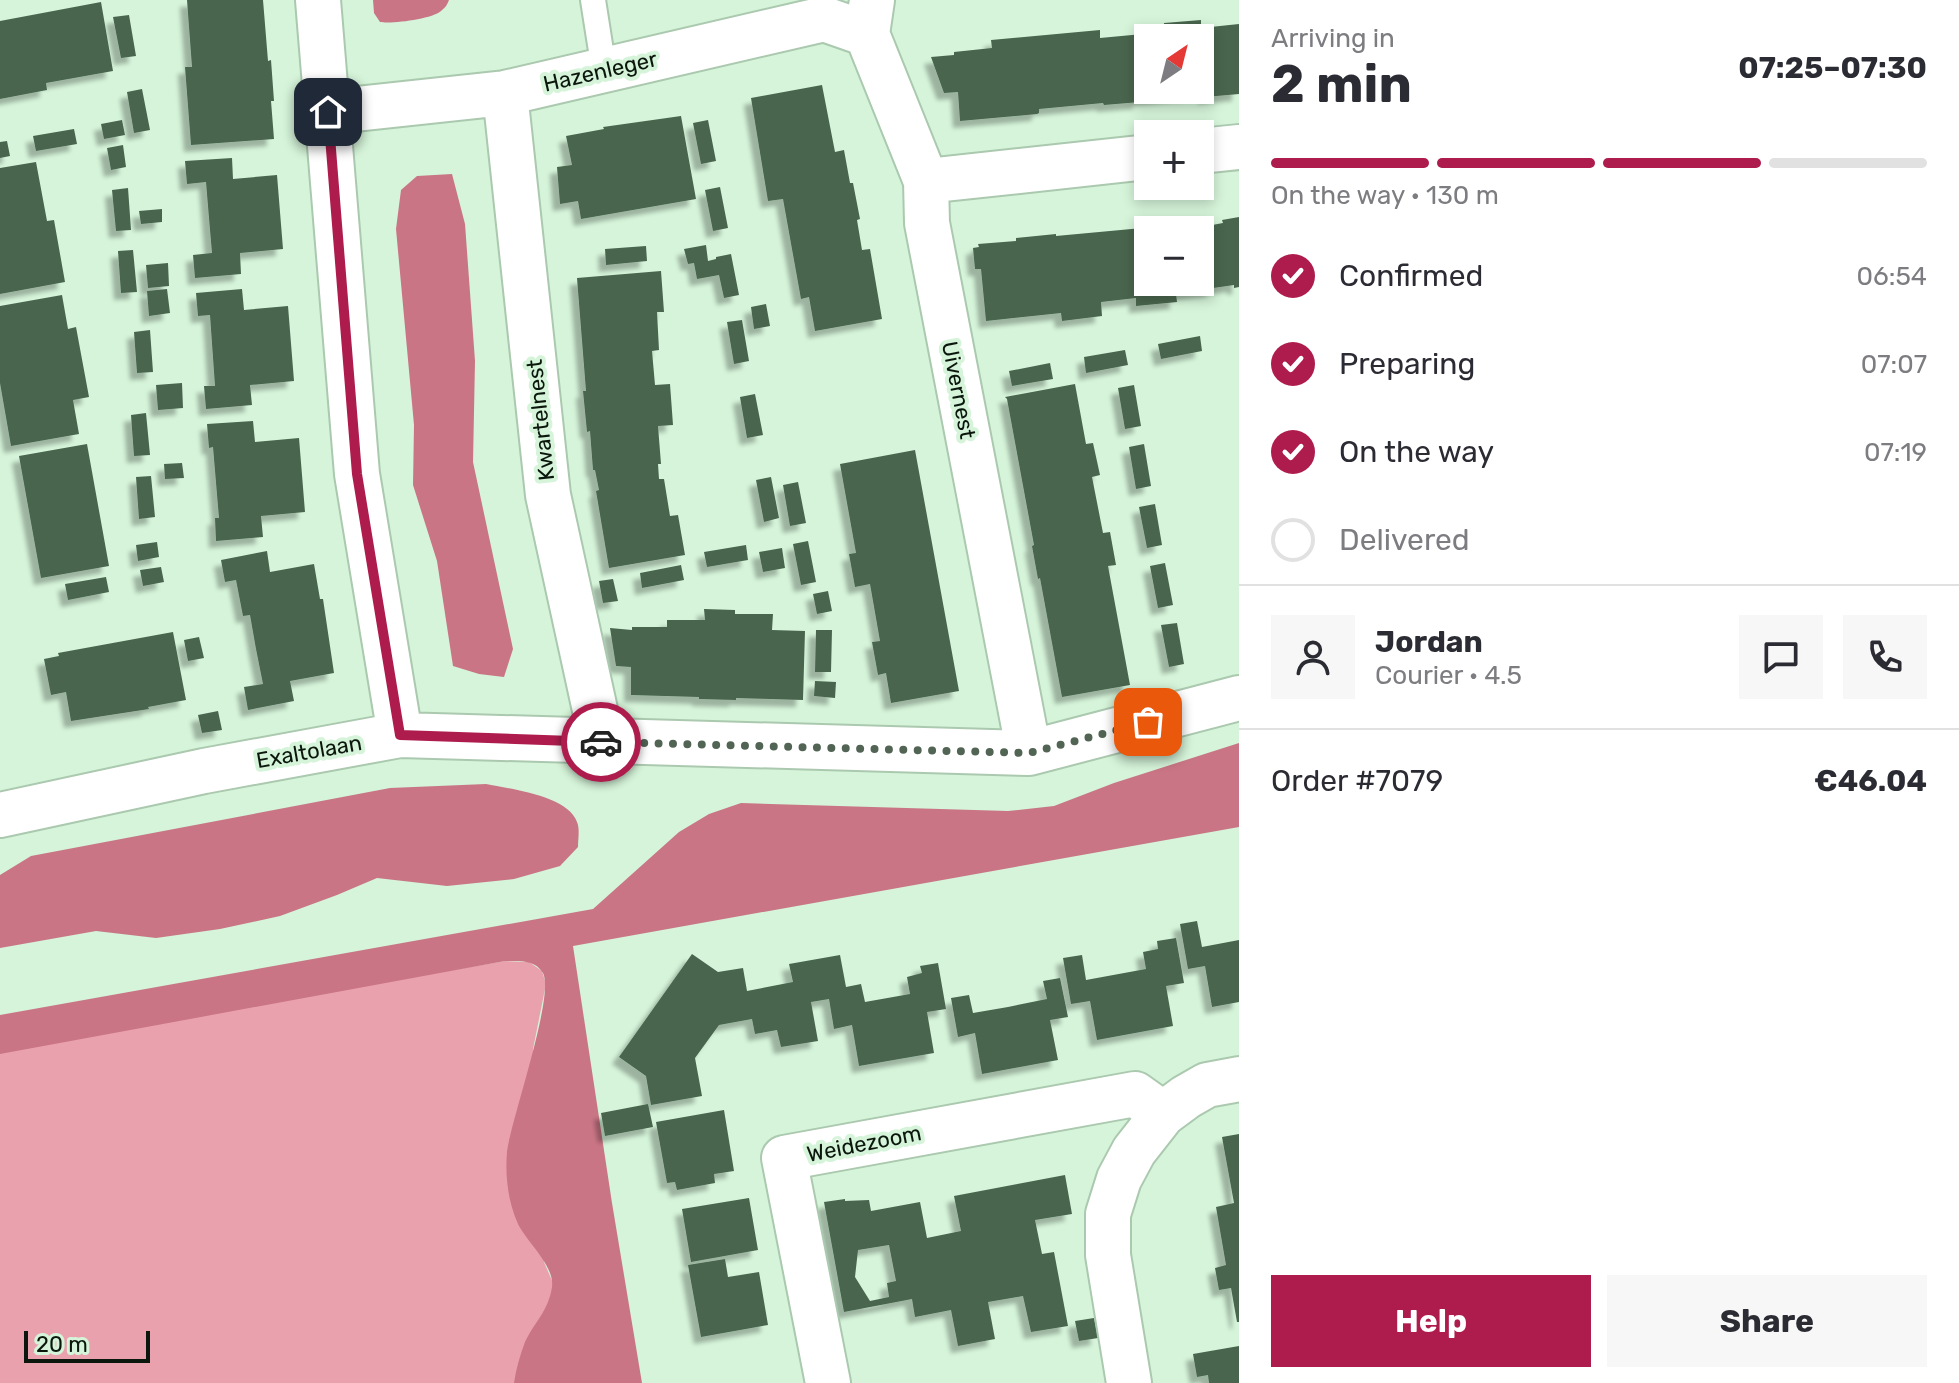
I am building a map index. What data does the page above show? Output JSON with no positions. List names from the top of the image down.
{
  "streets": {
    "street": [
      "Hazenleger",
      "Uivernest",
      "Kwartelnest",
      "Exaltolaan",
      "Weidezoom"
    ]
  },
  "crossings": [
    ["Hazenleger", "Uivernest"],
    ["Hazenleger", "Kwartelnest"],
    ["Uivernest", "Exaltolaan"],
    ["Kwartelnest", "Exaltolaan"]
  ],
  "scale_bar": "20 m",
  "north": "top right",
  "page": {
    "heading": ["2 min", "Arriving in", "07:25–07:30"],
    "panel": [
      "Jordan",
      "Courier · 4.5",
      "Order #7079",
      "€46.04"
    ],
    "map_buttons": ["+", "−"],
    "bar": "On the way · 130 m",
    "list": [
      ["Confirmed", "06:54"],
      ["Preparing", "07:07"],
      ["On the way", "07:19"],
      "Delivered"
    ],
    "buttons": ["Help", "Share"],
    "scale": "20 m"
  }
}
